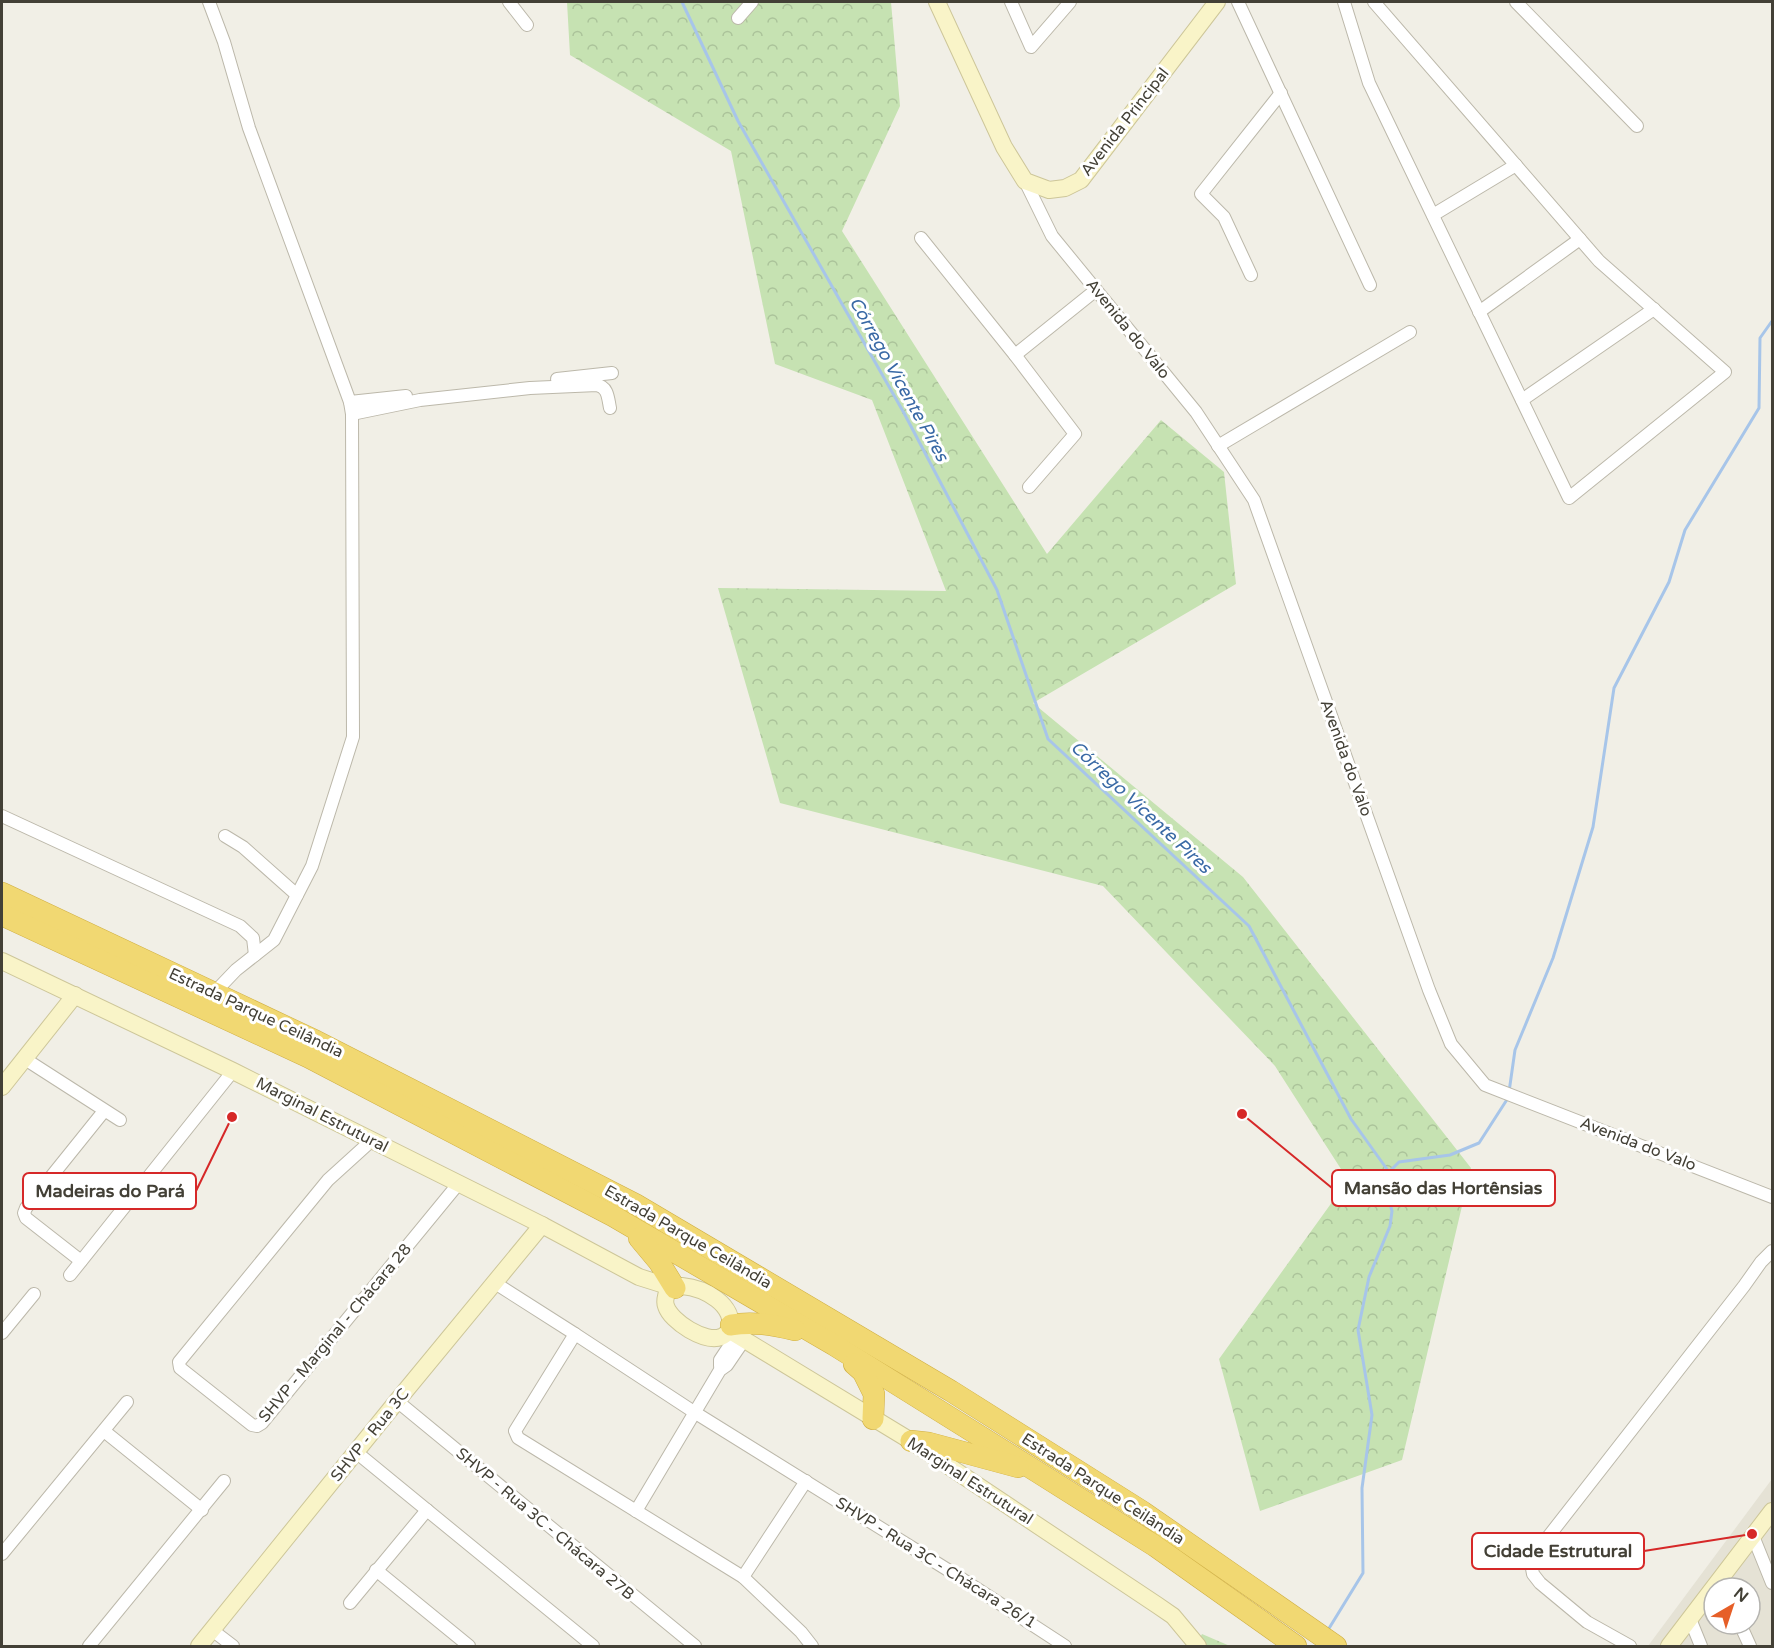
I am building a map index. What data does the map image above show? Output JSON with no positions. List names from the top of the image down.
{
  "streets": {
    "highway": ["Estrada Parque Ceilândia"],
    "street": [
      "Avenida Principal",
      "Avenida do Valo",
      "Marginal Estrutural",
      "SHVP - Marginal - Chácara 28",
      "SHVP - Rua 3C",
      "SHVP - Rua 3C - Chácara 27B",
      "SHVP - Rua 3C - Chácara 26/1"
    ]
  },
  "crossings": [
    ["Avenida Principal", "Avenida do Valo"],
    ["Marginal Estrutural", "SHVP - Marginal - Chácara 28"],
    ["Marginal Estrutural", "SHVP - Rua 3C"],
    ["SHVP - Rua 3C", "SHVP - Rua 3C - Chácara 27B"],
    ["SHVP - Rua 3C", "SHVP - Rua 3C - Chácara 26/1"]
  ],
  "water": ["Córrego Vicente Pires"],
  "places": ["Mansão das Hortênsias", "Madeiras do Pará", "Cidade Estrutural"],
  "north": "top right"
}
